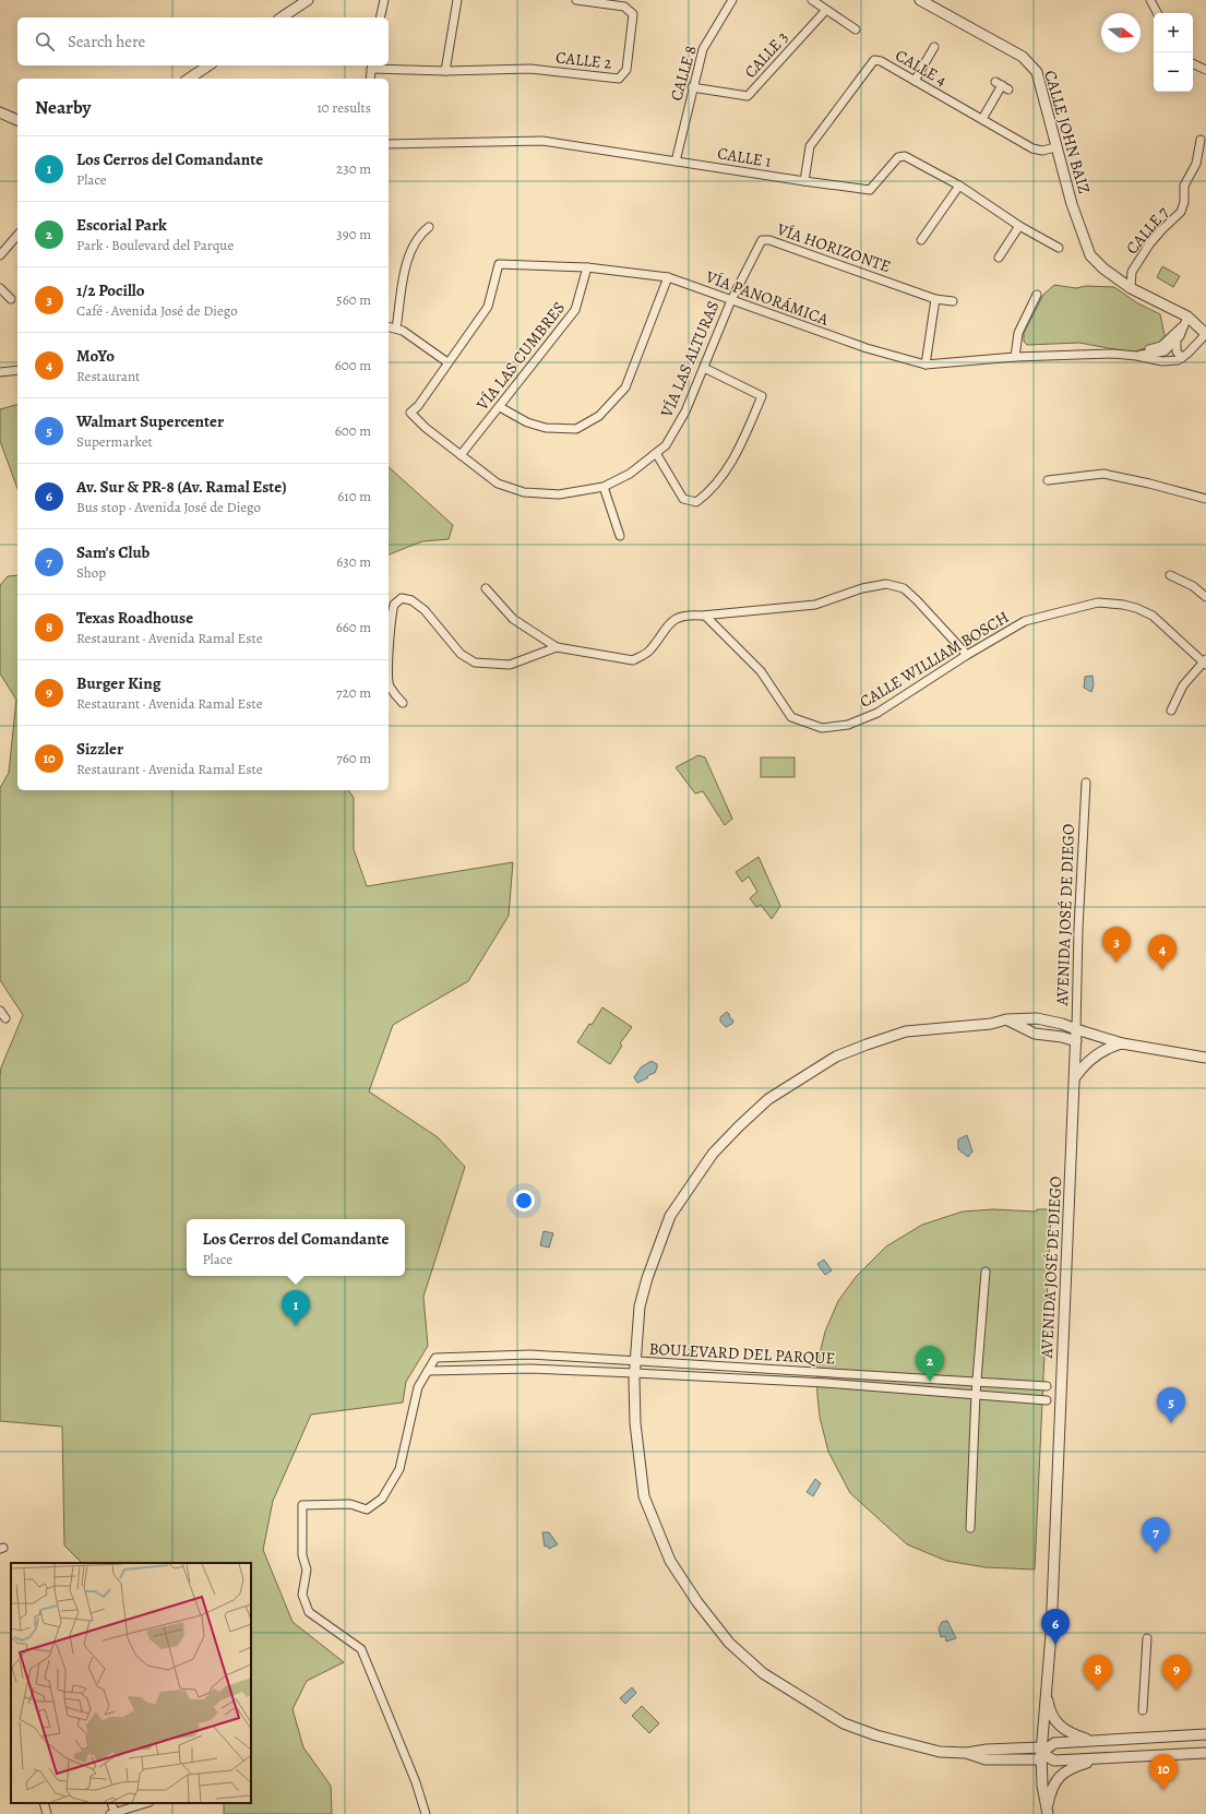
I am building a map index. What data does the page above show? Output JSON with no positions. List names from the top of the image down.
{
  "streets": {
    "street": [
      "CALLE 3",
      "CALLE 2",
      "CALLE 4",
      "CALLE 8",
      "CALLE JOHN BAIZ",
      "CALLE 1",
      "CALLE 7",
      "VÍA HORIZONTE",
      "VÍA PANORÁMICA",
      "VÍA LAS CUMBRES",
      "VÍA LAS ALTURAS",
      "CALLE WILLIAM BOSCH",
      "AVENIDA JOSÉ DE DIEGO",
      "BOULEVARD DEL PARQUE"
    ]
  },
  "crossings": [
    ["CALLE 3", "CALLE 8"],
    ["CALLE 4", "CALLE JOHN BAIZ"],
    ["CALLE 4", "CALLE 1"],
    ["CALLE 8", "CALLE 1"],
    ["CALLE JOHN BAIZ", "CALLE 7"],
    ["CALLE JOHN BAIZ", "VÍA PANORÁMICA"],
    ["VÍA HORIZONTE", "VÍA PANORÁMICA"],
    ["VÍA HORIZONTE", "VÍA LAS ALTURAS"],
    ["VÍA PANORÁMICA", "VÍA LAS CUMBRES"],
    ["VÍA PANORÁMICA", "VÍA LAS ALTURAS"],
    ["VÍA LAS CUMBRES", "VÍA LAS ALTURAS"]
  ],
  "north": "right",
  "page": {
    "map_buttons": ["+", "−"],
    "search": "Search here",
    "heading": ["Nearby", "10 results"],
    "list": [
      {
        "mark": "1",
        "name": "Los Cerros del Comandante",
        "note": "Place",
        "value": "230 m"
      },
      {
        "mark": "2",
        "name": "Escorial Park",
        "note": "Park · Boulevard del Parque",
        "value": "390 m"
      },
      {
        "mark": "3",
        "name": "1/2 Pocillo",
        "note": "Café · Avenida José de Diego",
        "value": "560 m"
      },
      {
        "mark": "4",
        "name": "MoYo",
        "note": "Restaurant",
        "value": "600 m"
      },
      {
        "mark": "5",
        "name": "Walmart Supercenter",
        "note": "Supermarket",
        "value": "600 m"
      },
      {
        "mark": "6",
        "name": "Av. Sur & PR-8 (Av. Ramal Este)",
        "note": "Bus stop · Avenida José de Diego",
        "value": "610 m"
      },
      {
        "mark": "7",
        "name": "Sam's Club",
        "note": "Shop",
        "value": "630 m"
      },
      {
        "mark": "8",
        "name": "Texas Roadhouse",
        "note": "Restaurant · Avenida Ramal Este",
        "value": "660 m"
      },
      {
        "mark": "9",
        "name": "Burger King",
        "note": "Restaurant · Avenida Ramal Este",
        "value": "720 m"
      },
      {
        "mark": "10",
        "name": "Sizzler",
        "note": "Restaurant · Avenida Ramal Este",
        "value": "760 m"
      }
    ],
    "pins": [
      "3",
      "4",
      "1",
      "2",
      "5",
      "7",
      "6",
      "8",
      "9",
      "10"
    ],
    "popup": ["Los Cerros del Comandante", "Place"]
  }
}
